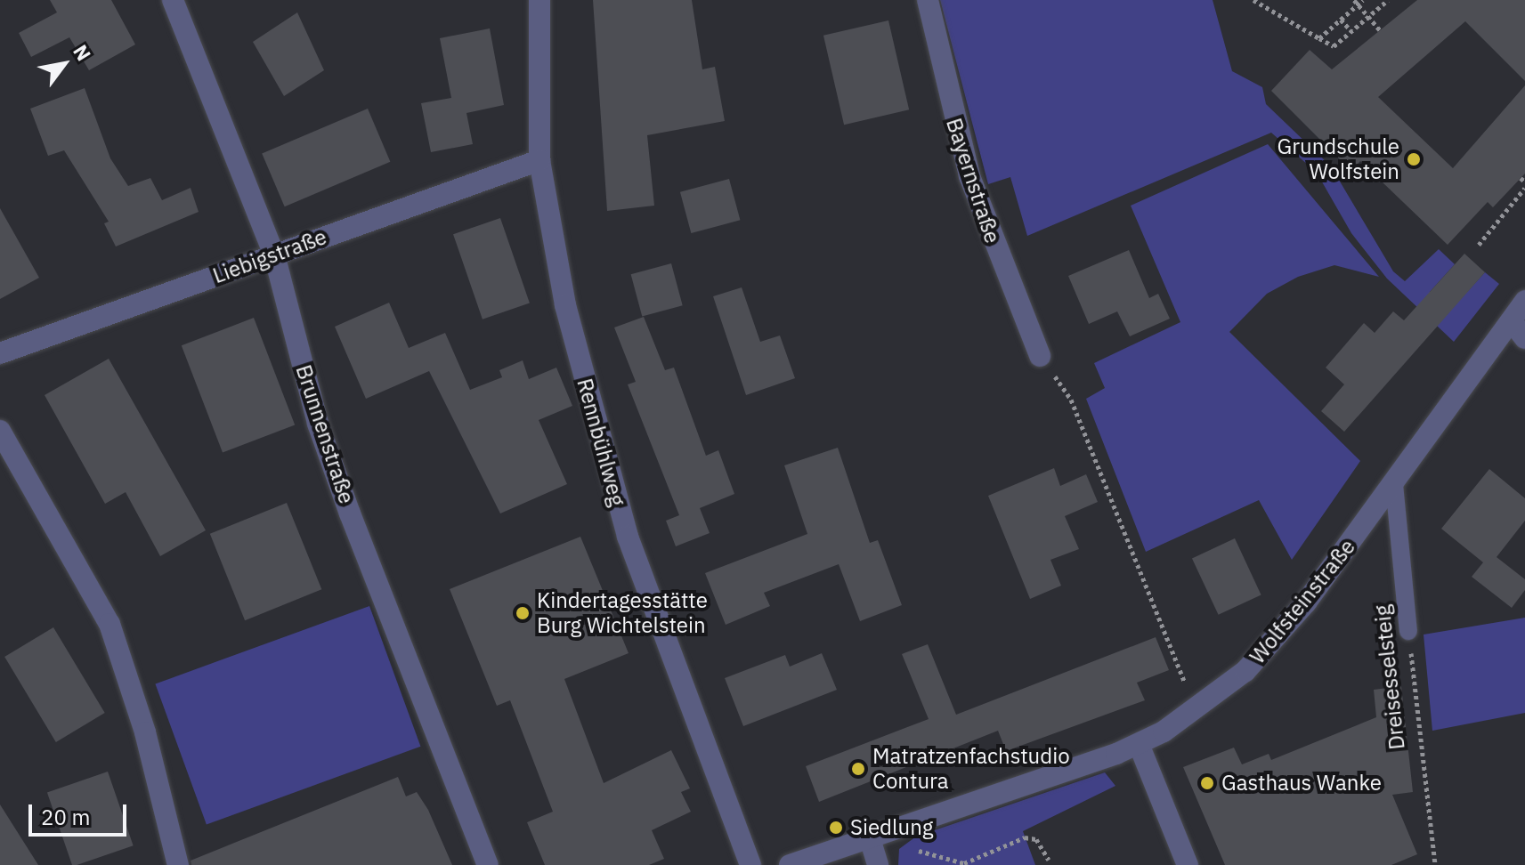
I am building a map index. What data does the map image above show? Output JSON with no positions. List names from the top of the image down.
{
  "streets": {
    "street": [
      "Bayernstraße",
      "Liebigstraße",
      "Brunnenstraße",
      "Rennbühlweg",
      "Wolfsteinstraße"
    ],
    "lane": ["Dreisesselsteig"]
  },
  "crossings": [
    ["Liebigstraße", "Brunnenstraße"],
    ["Liebigstraße", "Rennbühlweg"],
    ["Wolfsteinstraße", "Dreisesselsteig"]
  ],
  "places": [
    "Grundschule Wolfstein",
    "Kindertagesstätte Burg Wichtelstein",
    "Matratzenfachstudio Contura",
    "Gasthaus Wanke",
    "Siedlung"
  ],
  "scale_bar": "20 m",
  "north": "top right"
}
